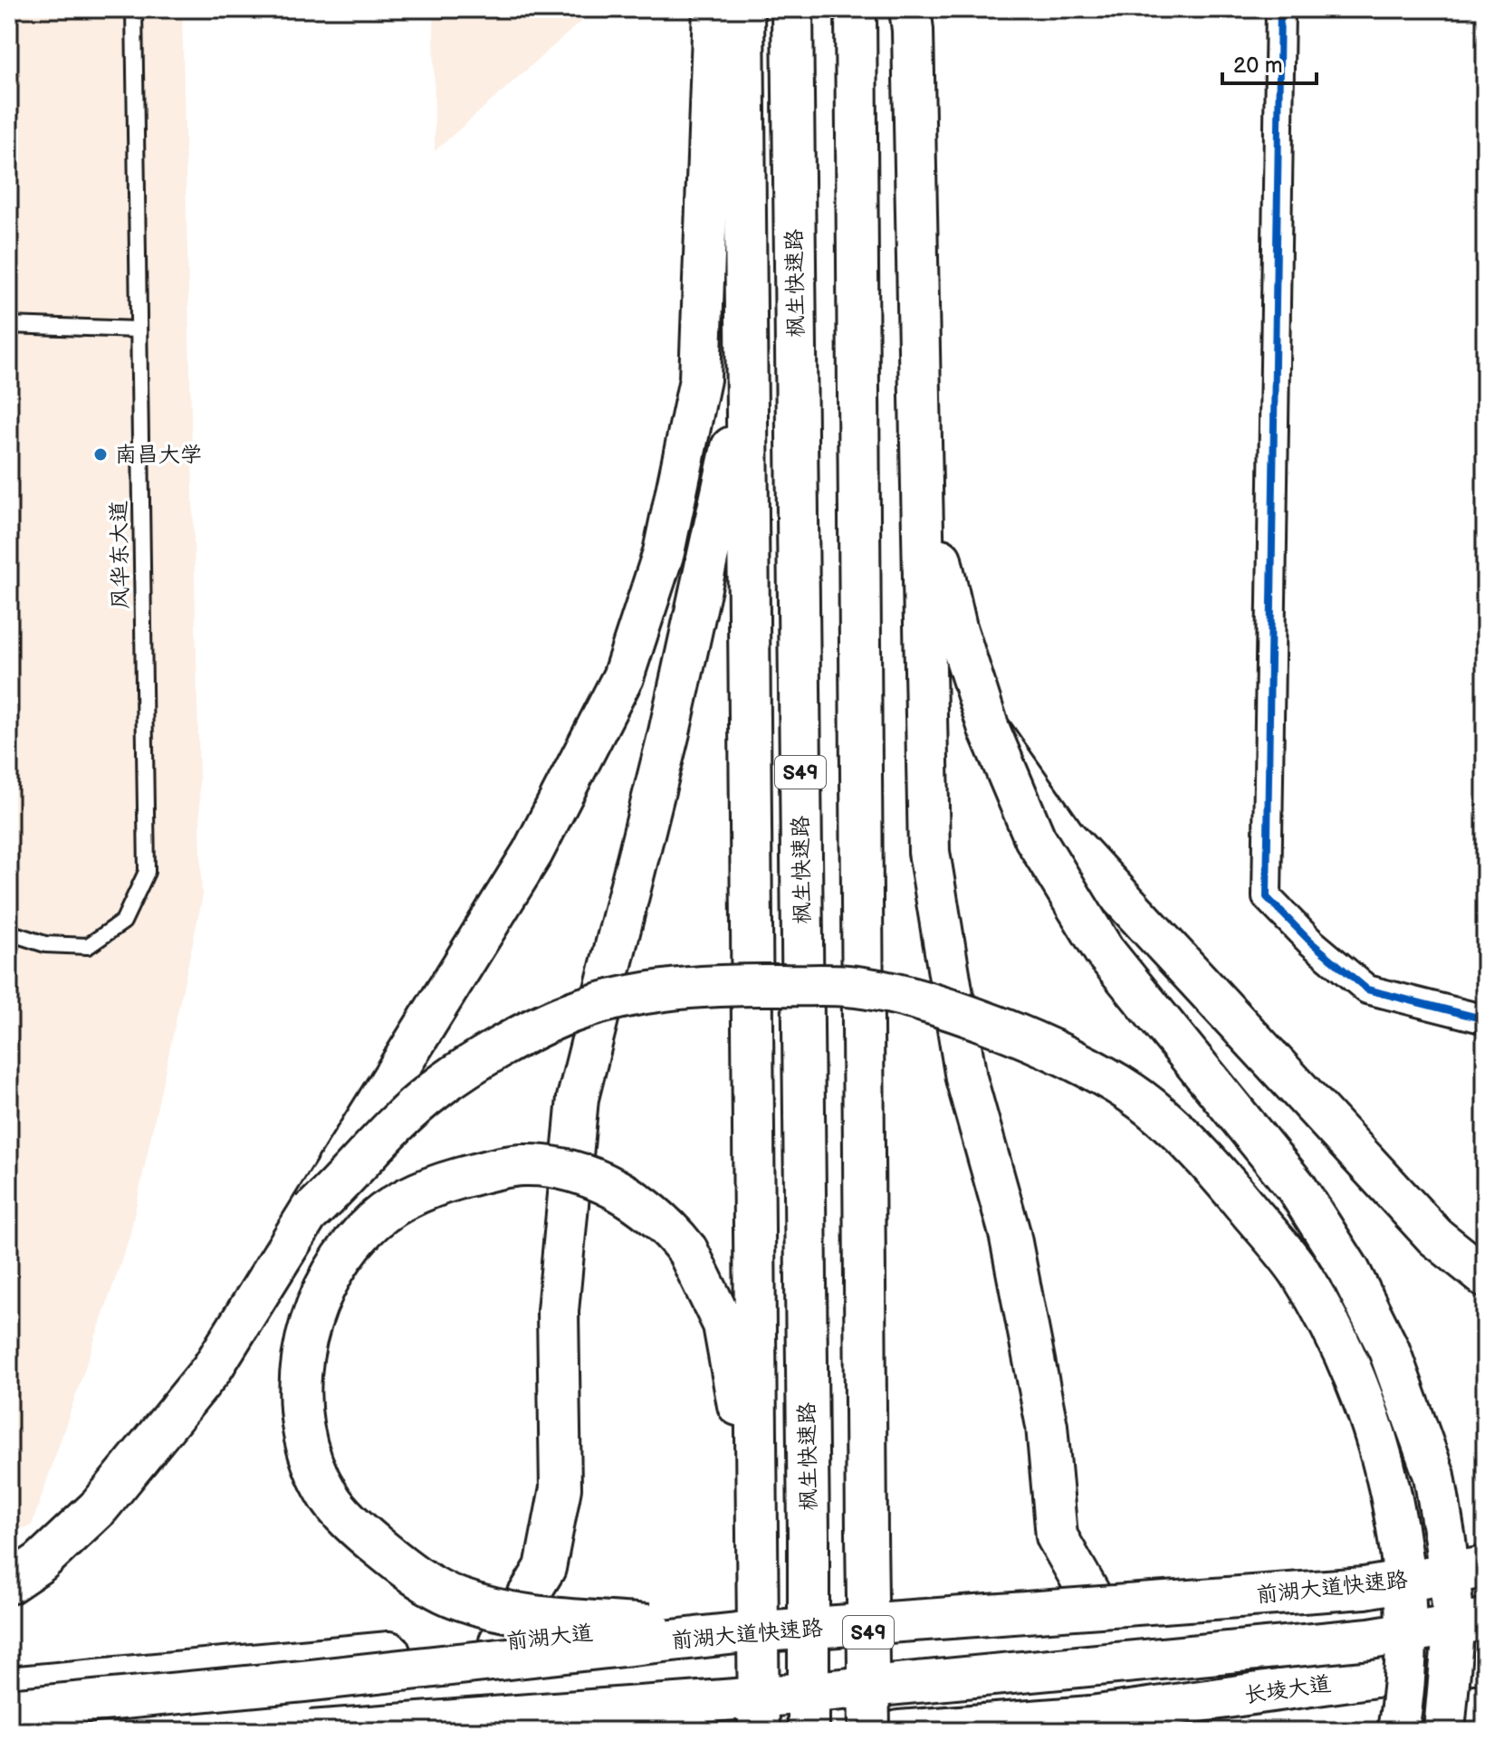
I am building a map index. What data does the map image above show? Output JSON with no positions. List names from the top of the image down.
{
  "streets": {
    "main road": [
      "枫生快速路",
      "S49",
      "前湖大道快速路",
      "前湖大道",
      "长堎大道"
    ],
    "lane": ["风华东大道"]
  },
  "places": ["南昌大学"],
  "scale_bar": "20 m"
}
